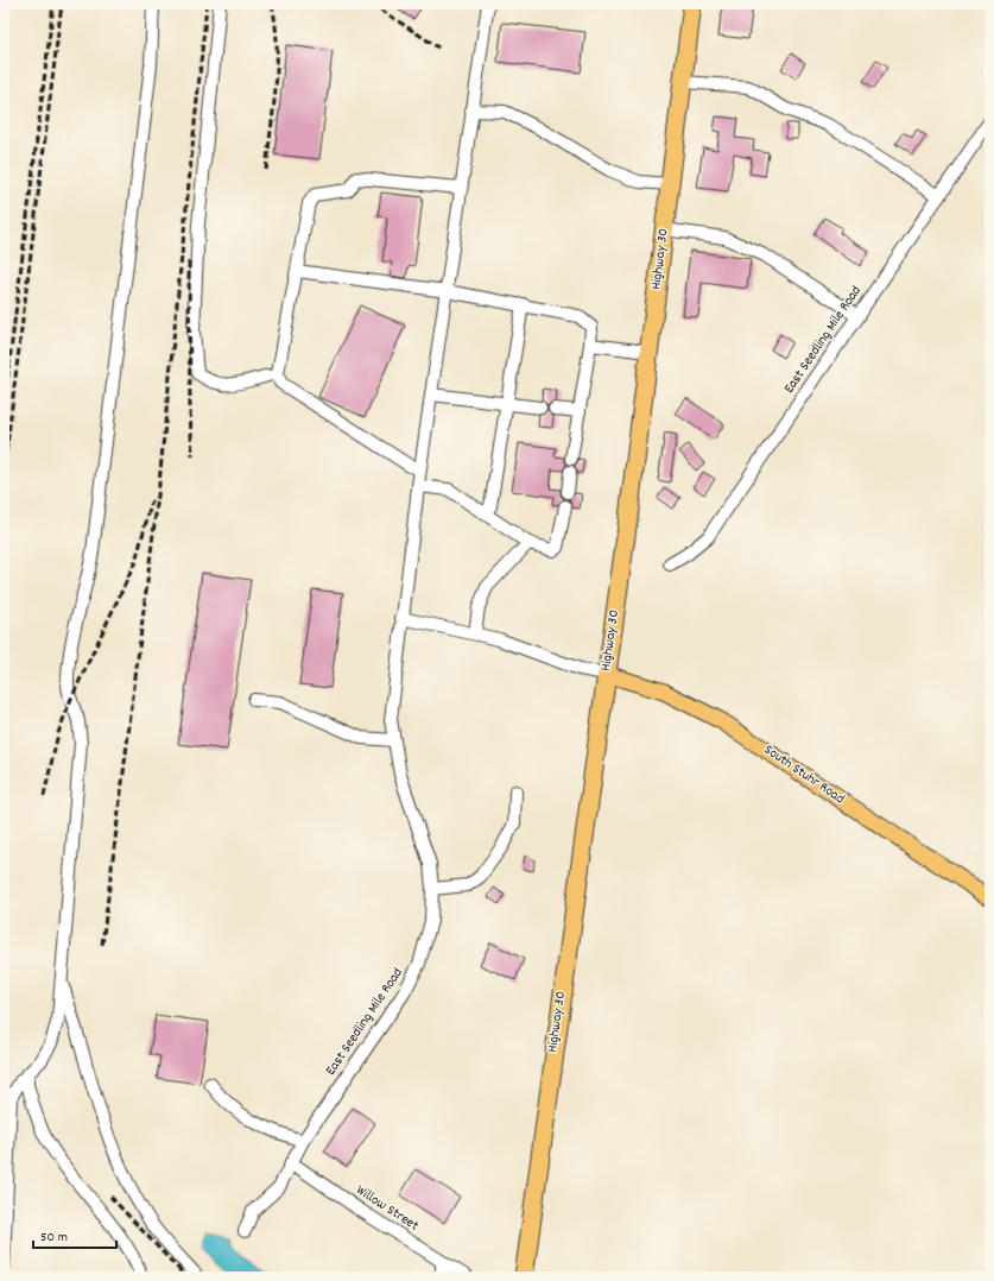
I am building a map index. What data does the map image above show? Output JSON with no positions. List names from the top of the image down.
{
  "streets": {
    "highway": ["Highway 30"],
    "main road": ["South Stuhr Road"],
    "street": ["East Seedling Mile Road", "Willow Street"]
  },
  "crossings": [
    ["Highway 30", "South Stuhr Road"],
    ["East Seedling Mile Road", "Willow Street"]
  ],
  "scale_bar": "50 m"
}
